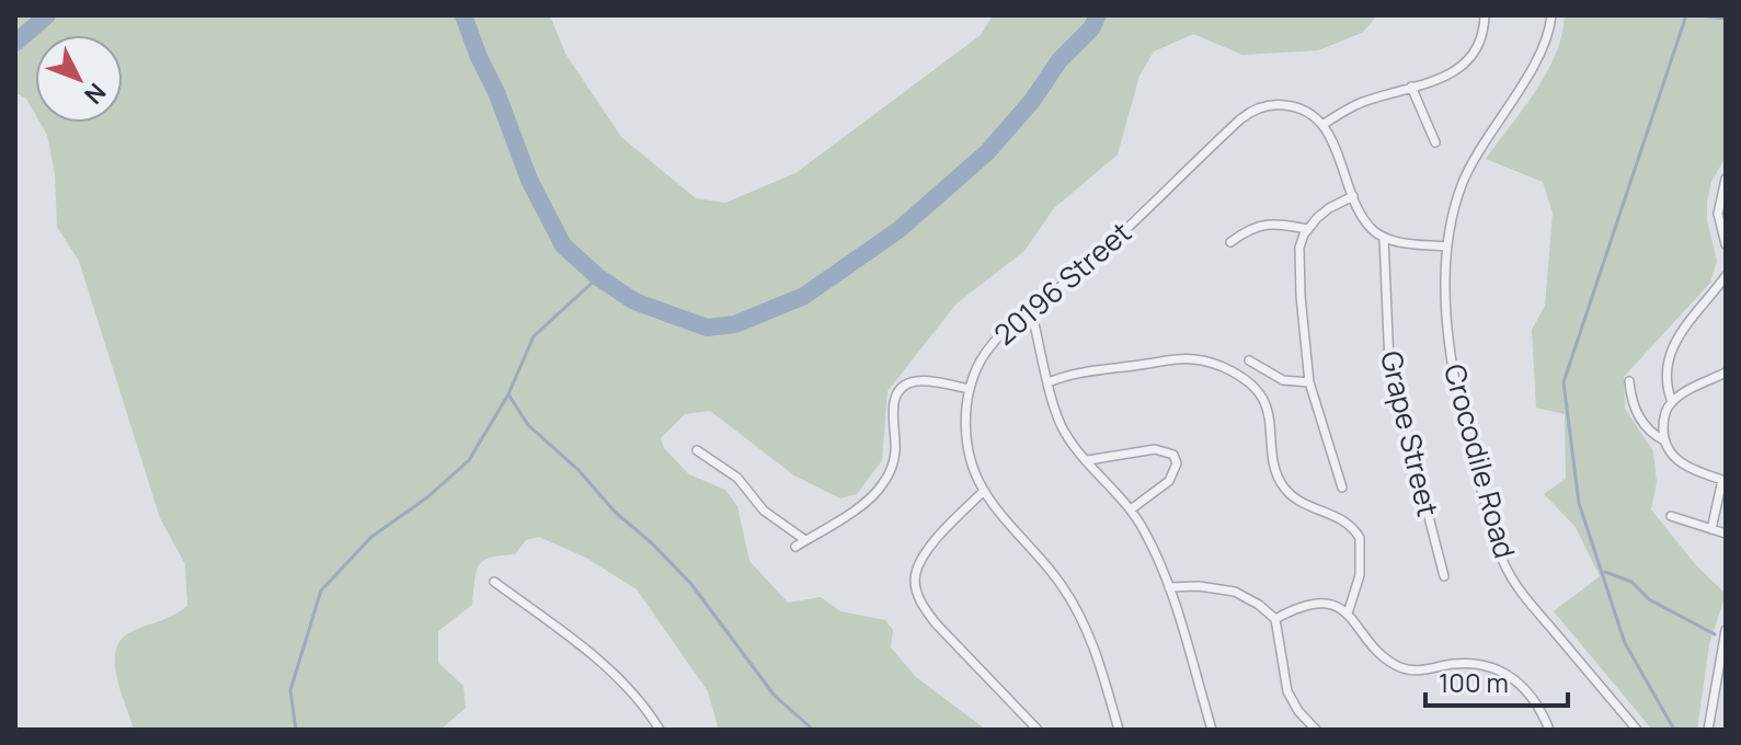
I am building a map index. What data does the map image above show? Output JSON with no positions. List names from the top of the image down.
{
  "streets": {
    "street": ["20196 Street", "Grape Street", "Crocodile Road"]
  },
  "scale_bar": "100 m",
  "north": "bottom right"
}
